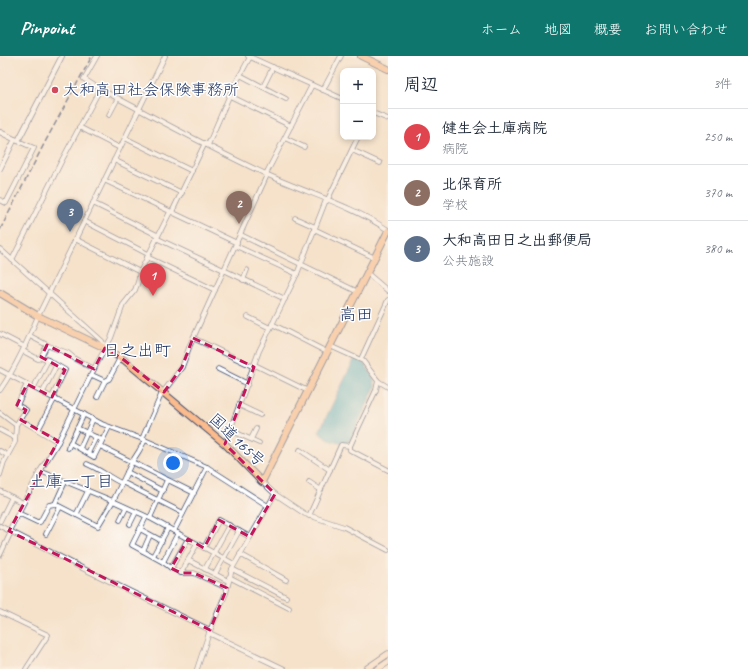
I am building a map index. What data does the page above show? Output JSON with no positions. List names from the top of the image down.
{
  "streets": {
    "main road": ["国道165号"]
  },
  "districts": ["高田", "日之出町", "土庫一丁目"],
  "places": ["大和高田社会保険事務所"],
  "page": {
    "header": "Pinpoint",
    "nav": [
      "ホーム",
      "地図",
      "概要",
      "お問い合わせ"
    ],
    "heading": ["周辺", "3件"],
    "map_buttons": ["+", "−"],
    "list": [
      {
        "mark": "1",
        "name": "健生会土庫病院",
        "note": "病院",
        "value": "250 m"
      },
      {
        "mark": "2",
        "name": "北保育所",
        "note": "学校",
        "value": "370 m"
      },
      {
        "mark": "3",
        "name": "大和高田日之出郵便局",
        "note": "公共施設",
        "value": "380 m"
      }
    ],
    "pins": ["2", "3", "1"]
  }
}
